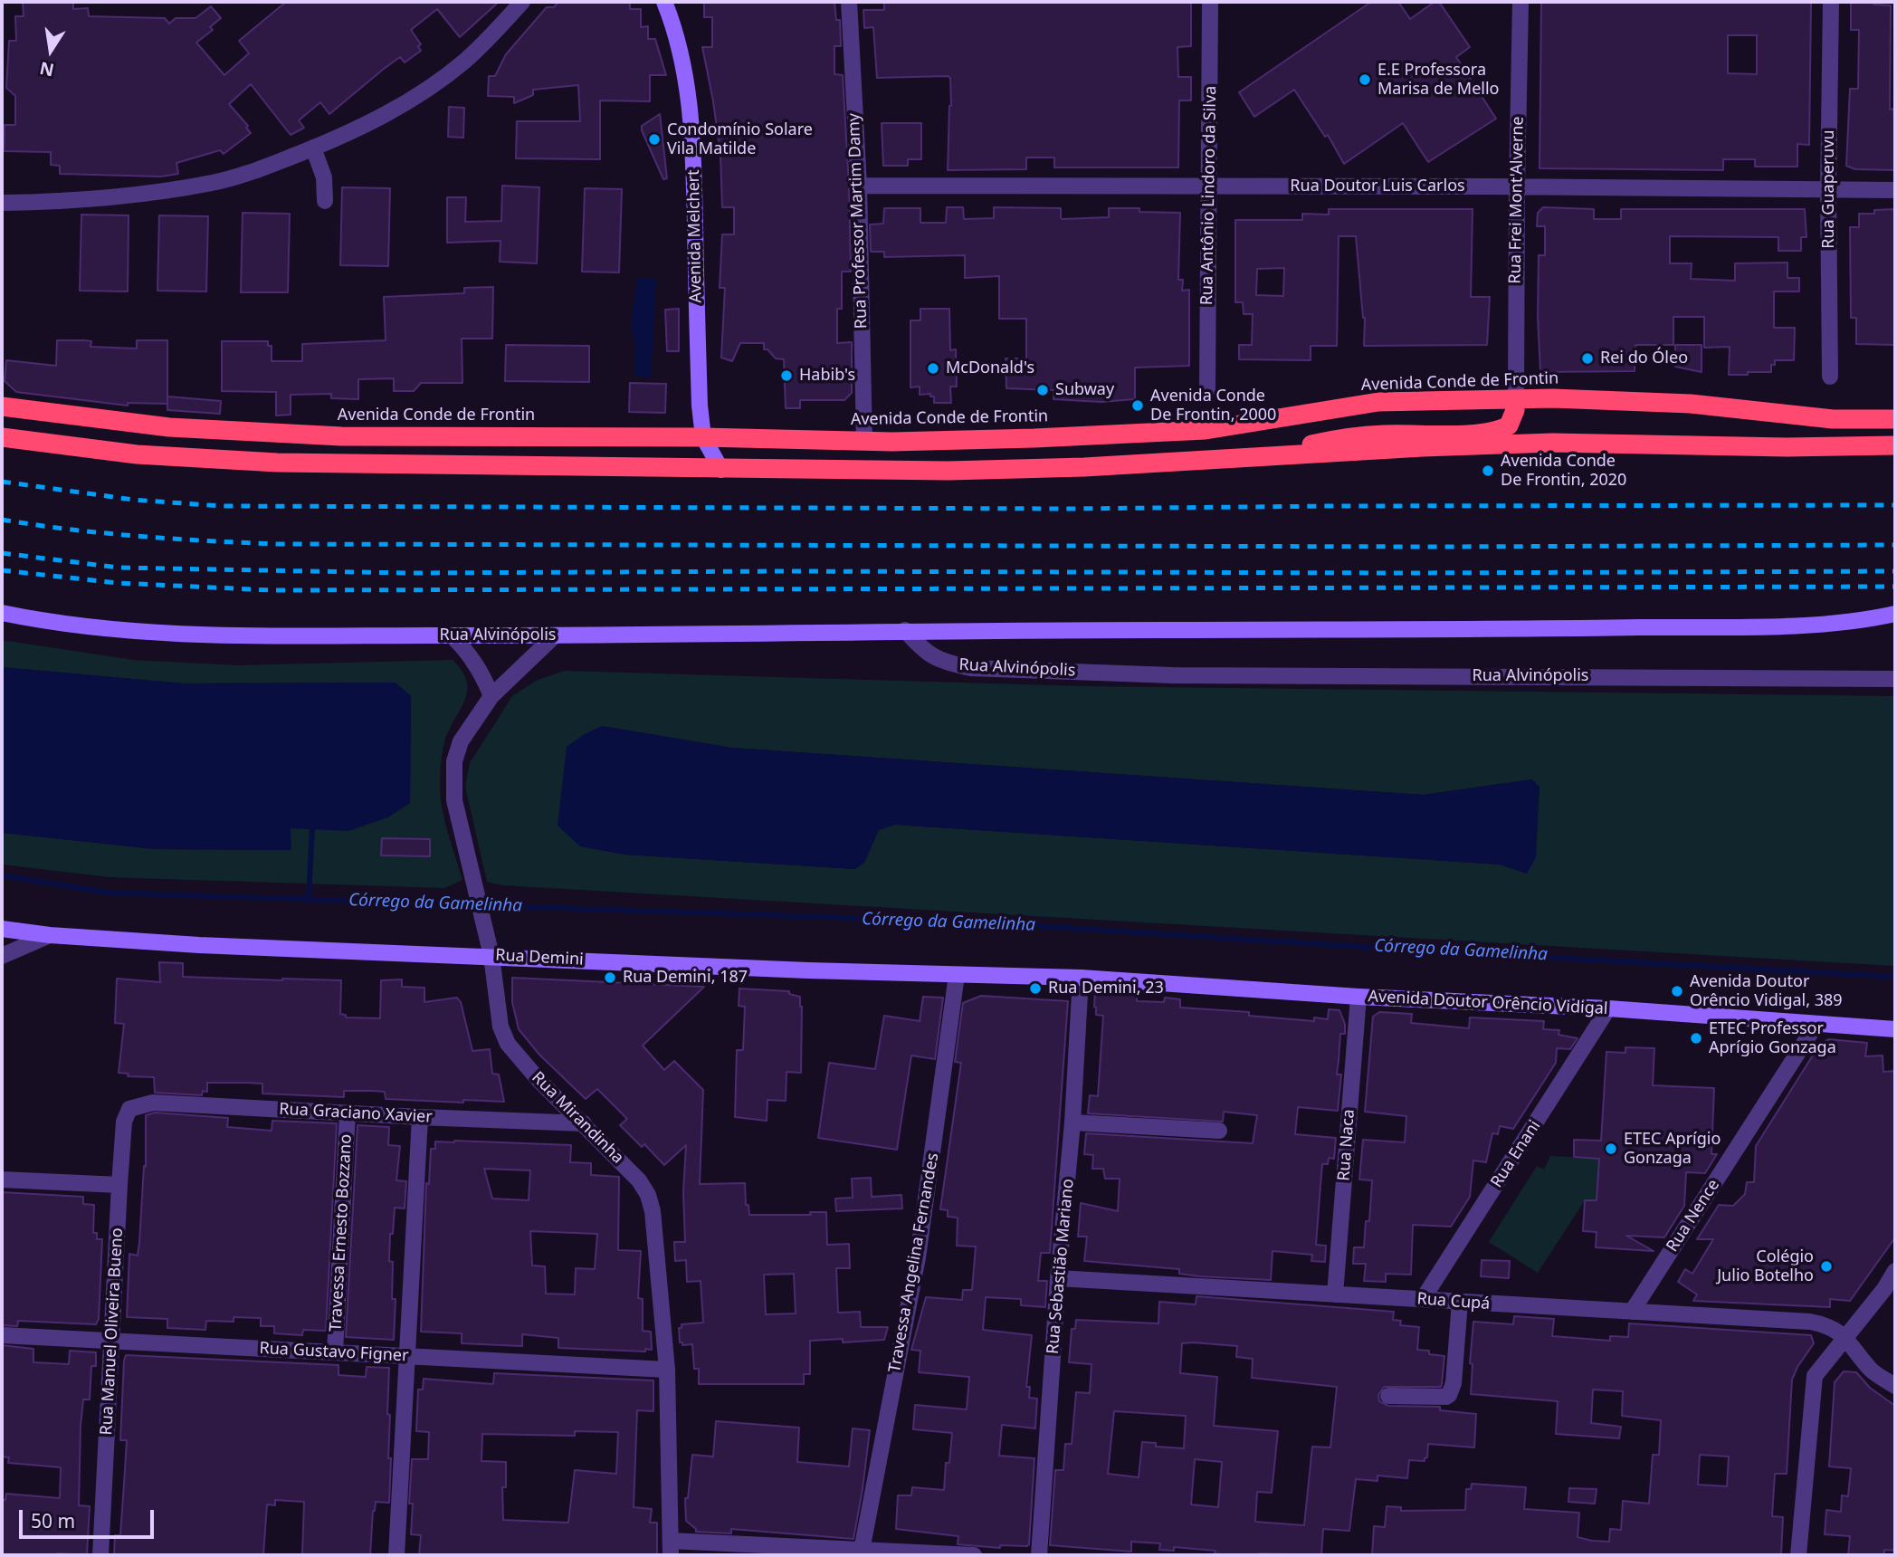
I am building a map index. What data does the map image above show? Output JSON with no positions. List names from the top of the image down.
{
  "streets": {
    "highway": ["Avenida Conde de Frontin"],
    "street": [
      "Rua Doutor Luis Carlos",
      "Rua Guaperuvu",
      "Rua Antônio Lindoro da Silva",
      "Rua Frei Mont'Alverne",
      "Rua Professor Martim Damy",
      "Avenida Melchert",
      "Rua Alvinópolis",
      "Rua Demini",
      "Avenida Doutor Orêncio Vidigal",
      "Rua Graciano Xavier",
      "Rua Mirandinha",
      "Rua Naca",
      "Rua Enani",
      "Rua Nence",
      "Travessa Ernesto Bozzano",
      "Travessa Angelina Fernandes",
      "Rua Sebastião Mariano",
      "Rua Cupá",
      "Rua Manuel Oliveira Bueno",
      "Rua Gustavo Figner"
    ]
  },
  "crossings": [
    ["Rua Doutor Luis Carlos", "Rua Guaperuvu"],
    ["Rua Doutor Luis Carlos", "Rua Antônio Lindoro da Silva"],
    ["Rua Doutor Luis Carlos", "Rua Frei Mont'Alverne"],
    ["Rua Doutor Luis Carlos", "Rua Professor Martim Damy"],
    ["Rua Frei Mont'Alverne", "Avenida Conde de Frontin"],
    ["Rua Professor Martim Damy", "Avenida Conde de Frontin"],
    ["Avenida Melchert", "Avenida Conde de Frontin"],
    ["Rua Alvinópolis", "Rua Mirandinha"],
    ["Rua Demini", "Avenida Doutor Orêncio Vidigal"],
    ["Rua Demini", "Rua Mirandinha"],
    ["Rua Demini", "Travessa Angelina Fernandes"],
    ["Rua Demini", "Rua Sebastião Mariano"],
    ["Avenida Doutor Orêncio Vidigal", "Rua Naca"],
    ["Avenida Doutor Orêncio Vidigal", "Rua Enani"],
    ["Avenida Doutor Orêncio Vidigal", "Rua Nence"],
    ["Avenida Doutor Orêncio Vidigal", "Rua Sebastião Mariano"],
    ["Rua Graciano Xavier", "Rua Mirandinha"],
    ["Rua Graciano Xavier", "Travessa Ernesto Bozzano"],
    ["Rua Graciano Xavier", "Rua Manuel Oliveira Bueno"],
    ["Rua Mirandinha", "Rua Gustavo Figner"],
    ["Rua Naca", "Rua Cupá"],
    ["Rua Enani", "Rua Cupá"],
    ["Rua Nence", "Rua Cupá"],
    ["Travessa Ernesto Bozzano", "Rua Gustavo Figner"],
    ["Rua Sebastião Mariano", "Rua Cupá"],
    ["Rua Manuel Oliveira Bueno", "Rua Gustavo Figner"]
  ],
  "water": ["Córrego da Gamelinha"],
  "places": [
    "E.E Professora Marisa de Mello",
    "Condomínio Solare Vila Matilde",
    "Rei do Óleo",
    "McDonald's",
    "Habib's",
    "Subway",
    "Avenida Conde De Frontin, 2000",
    "Avenida Conde De Frontin, 2020",
    "Rua Demini, 187",
    "Rua Demini, 23",
    "Avenida Doutor Orêncio Vidigal, 389",
    "ETEC Professor Aprígio Gonzaga",
    "ETEC Aprígio Gonzaga",
    "Colégio Julio Botelho"
  ],
  "scale_bar": "50 m",
  "north": "bottom"
}
